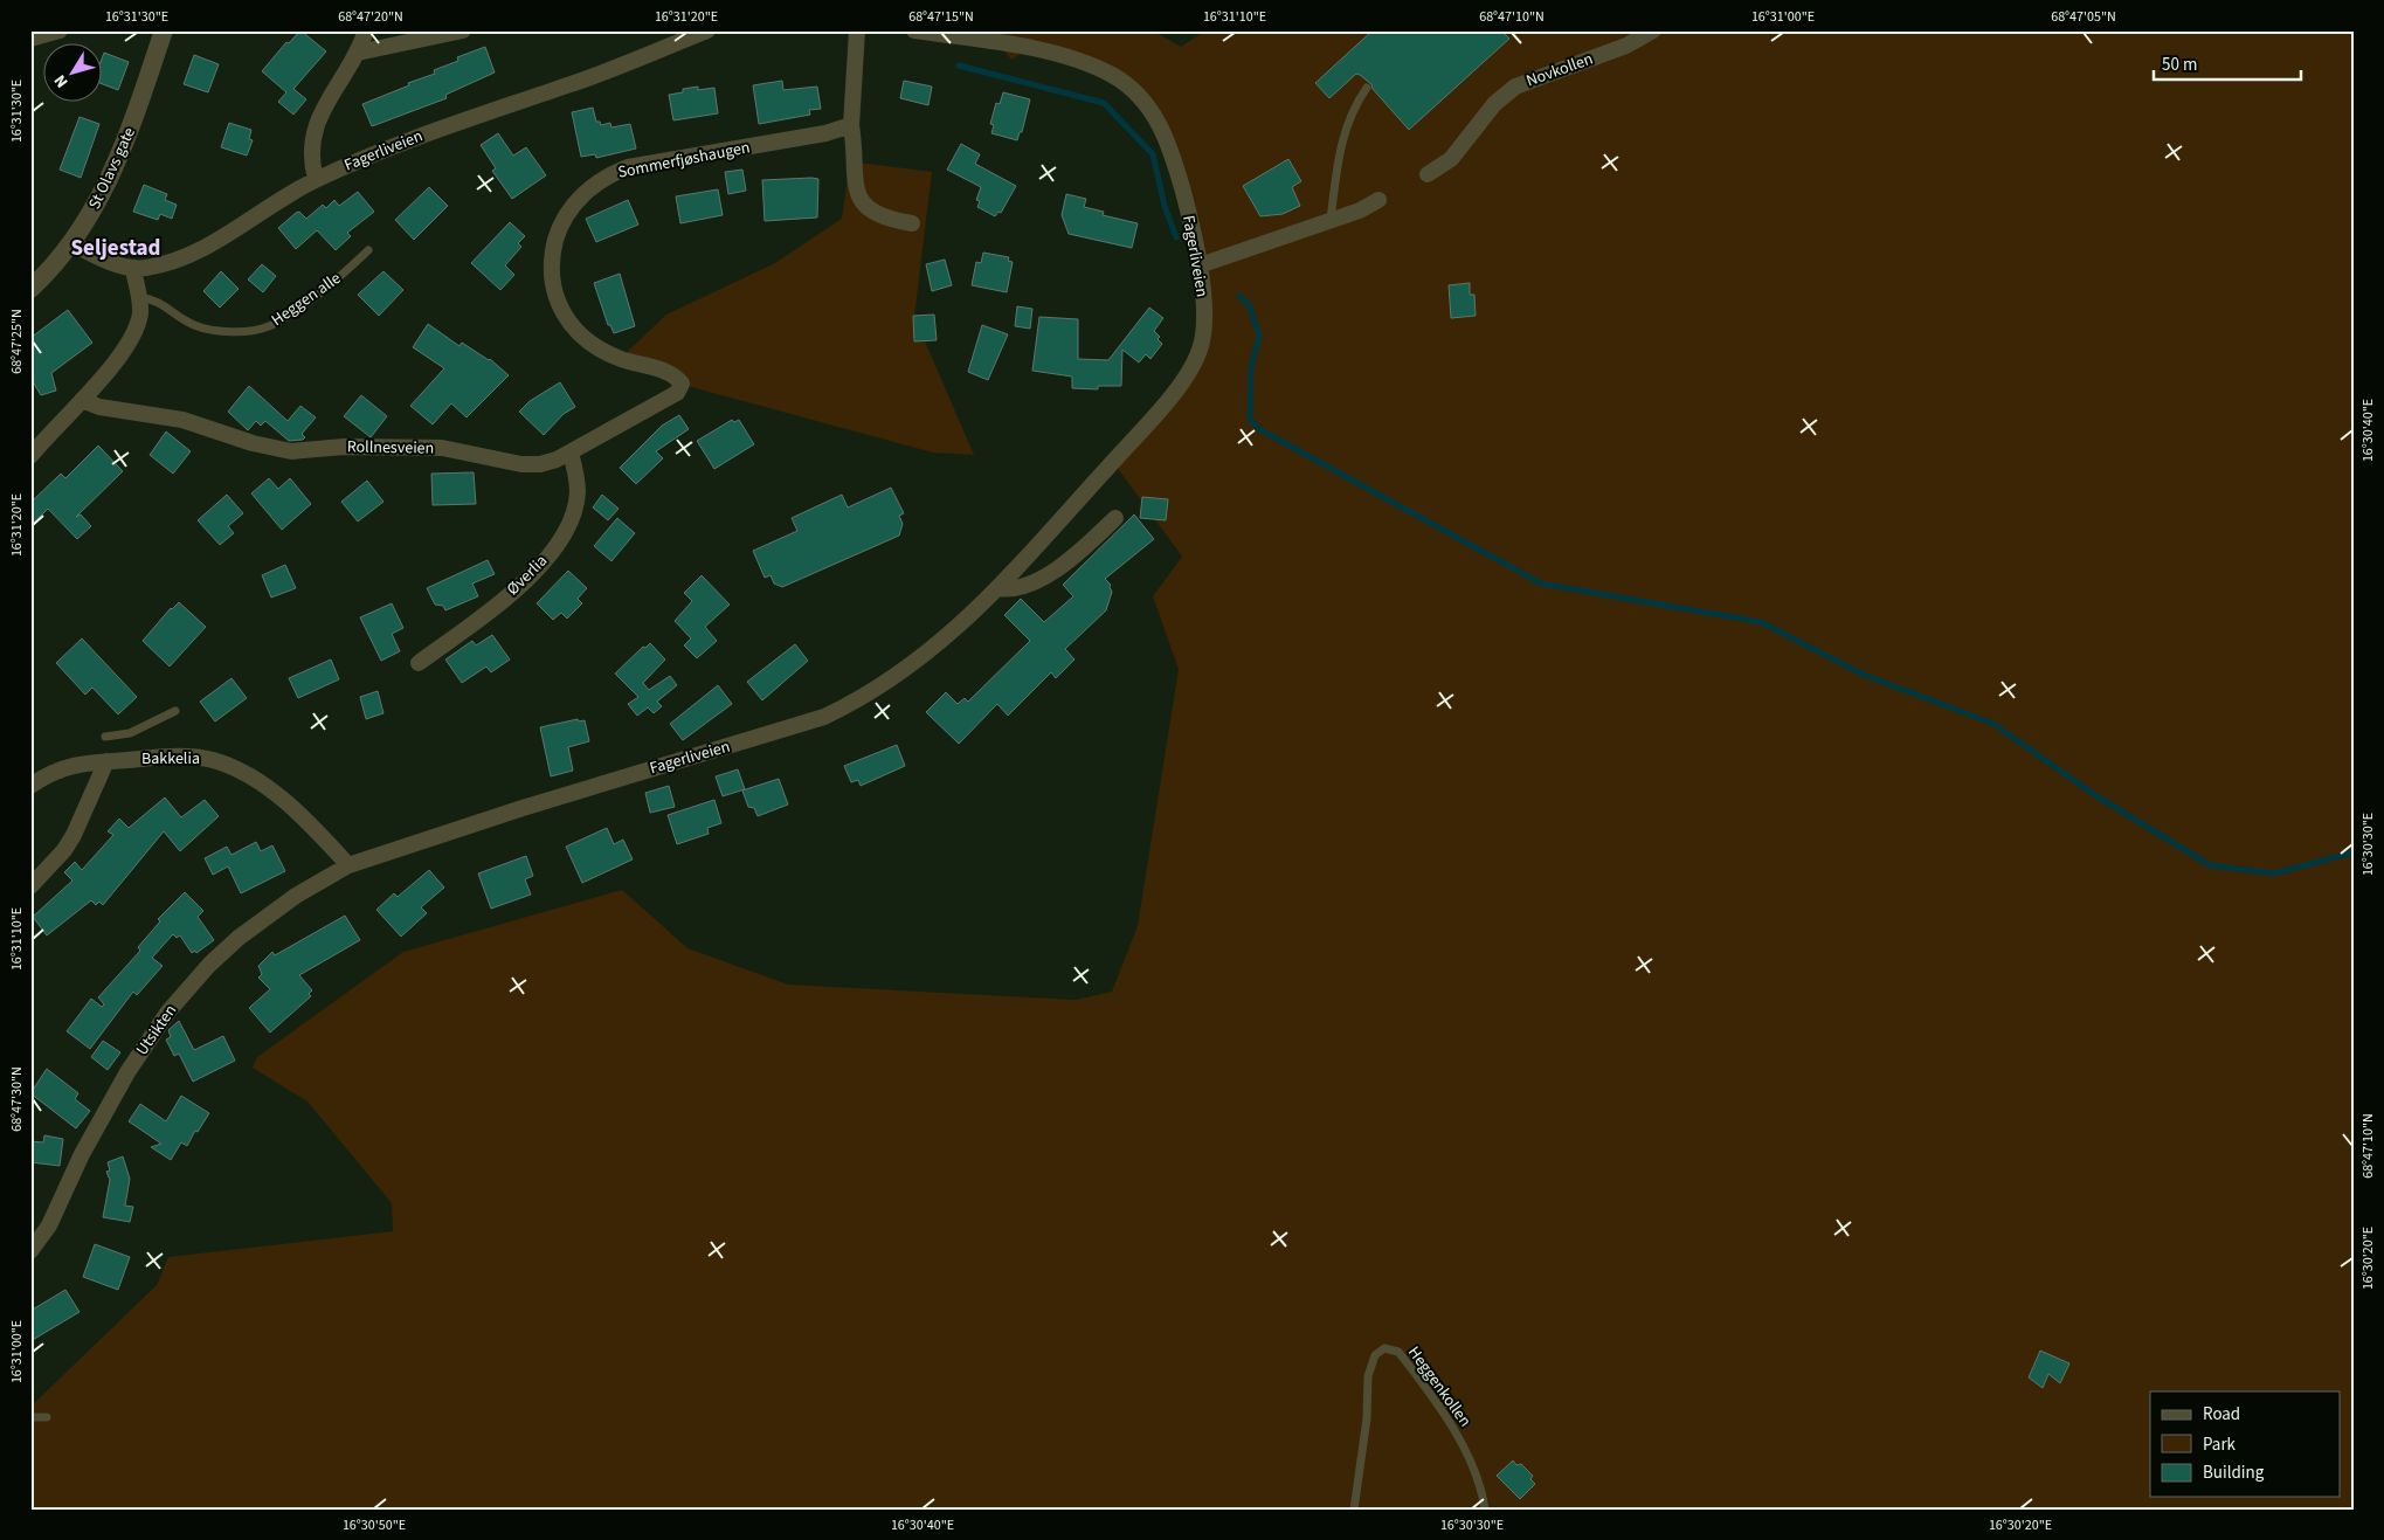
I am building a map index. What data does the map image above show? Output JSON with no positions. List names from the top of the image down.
{
  "streets": {
    "street": [
      "Novkollen",
      "Fagerliveien",
      "Sommerfjøshaugen",
      "St Olavs gate",
      "Rollnesveien",
      "Øverlia",
      "Bakkelia",
      "Utsikten"
    ],
    "lane": ["Heggen alle", "Heggenkollen"]
  },
  "crossings": [
    ["Fagerliveien", "St Olavs gate"],
    ["Fagerliveien", "Bakkelia"],
    ["Fagerliveien", "Utsikten"],
    ["Sommerfjøshaugen", "Rollnesveien"],
    ["Rollnesveien", "Øverlia"],
    ["Bakkelia", "Utsikten"]
  ],
  "districts": ["Seljestad"],
  "legend": ["Road", "Park", "Building"],
  "scale_bar": "50 m",
  "north": "bottom left",
  "coordinates": [
    "16°31'30\"E",
    "68°47'20\"N",
    "16°31'20\"E",
    "68°47'15\"N",
    "16°31'10\"E",
    "68°47'10\"N",
    "16°31'00\"E",
    "68°47'05\"N",
    "68°47'25\"N",
    "16°30'40\"E",
    "16°30'30\"E",
    "68°47'30\"N",
    "16°30'20\"E",
    "16°30'50\"E"
  ]
}
